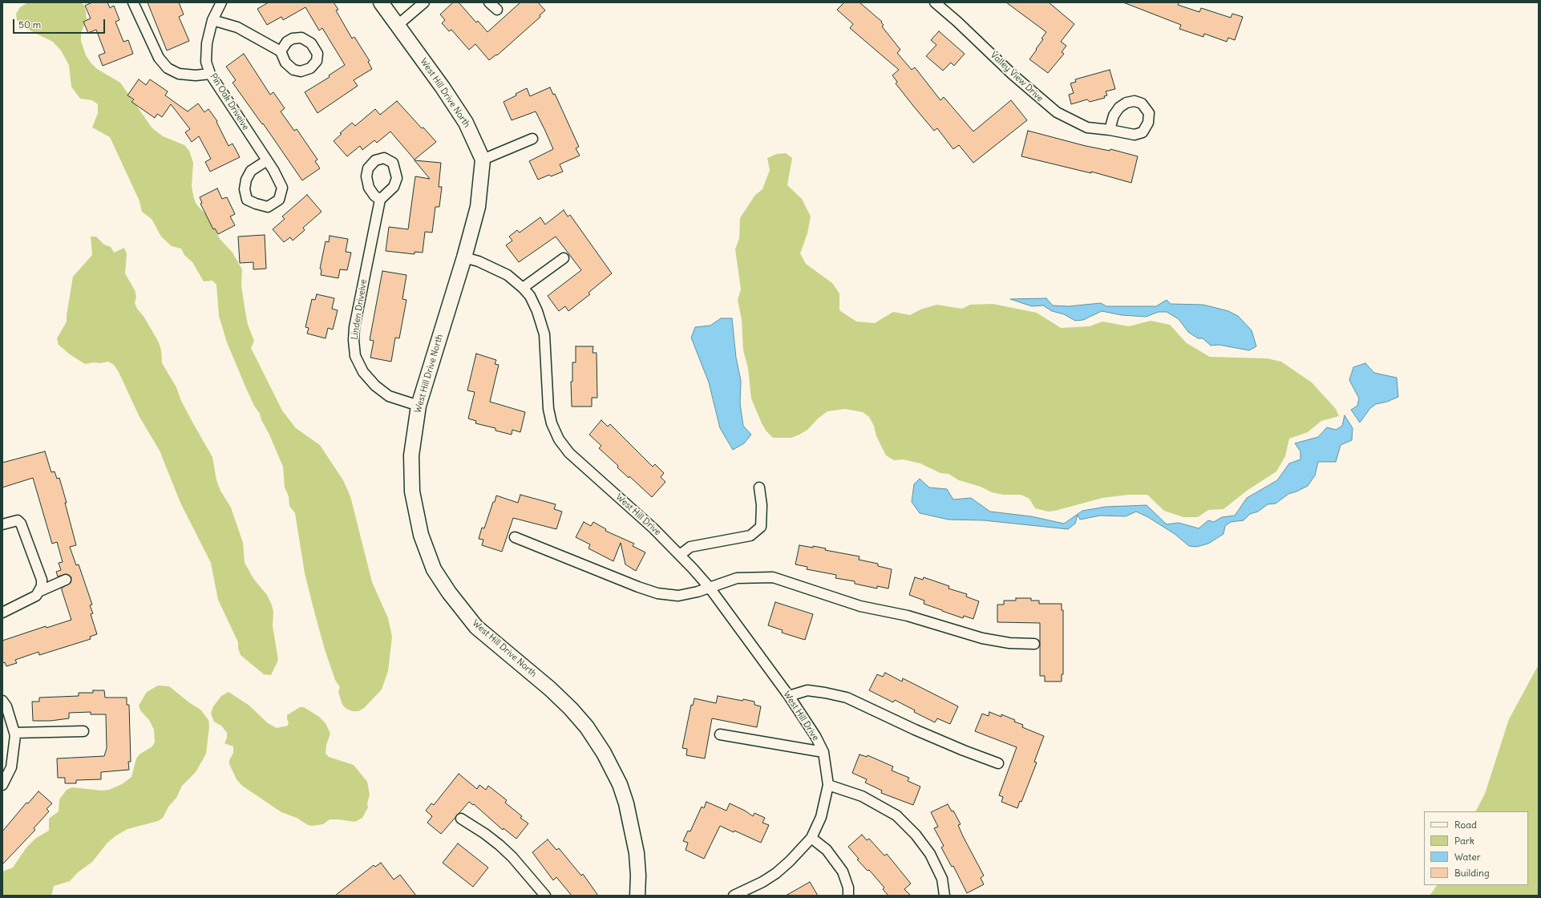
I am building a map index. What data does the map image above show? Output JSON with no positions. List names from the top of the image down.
{
  "streets": {
    "street": [
      "Valley View Drive",
      "West Hill Drive North",
      "Pin Oak Driveive",
      "Linden Driveive",
      "West Hill Drive"
    ]
  },
  "crossings": [
    ["West Hill Drive North", "Linden Driveive"],
    ["West Hill Drive North", "West Hill Drive"]
  ],
  "legend": [
    "Road",
    "Park",
    "Water",
    "Building"
  ],
  "scale_bar": "50 m"
}
